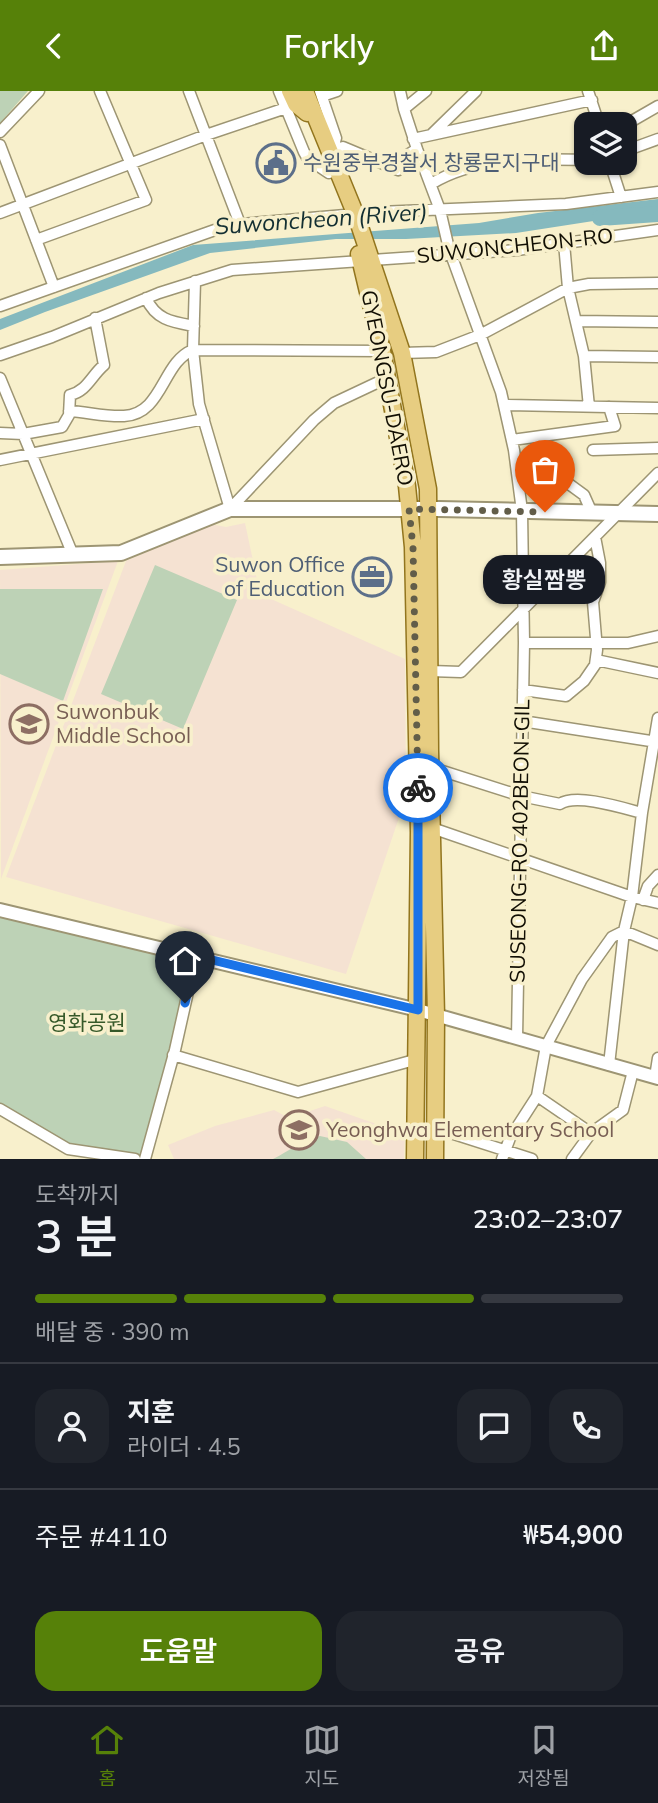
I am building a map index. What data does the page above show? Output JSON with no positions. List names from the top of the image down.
{
  "streets": {
    "main road": ["GYEONGSU-DAERO"],
    "street": ["SUWONCHEON-RO", "SUSEONG-RO 402BEON-GIL"]
  },
  "crossings": [
    ["SUWONCHEON-RO", "GYEONGSU-DAERO"],
    ["SUWONCHEON-RO", "SUSEONG-RO 402BEON-GIL"]
  ],
  "water": ["Suwoncheon (River)"],
  "parks": ["영화공원"],
  "places": {
    "public building": ["수원중부경찰서 창룡문지구대"],
    "other": ["황실짬뽕"],
    "office": ["Suwon Office of Education"],
    "school or university": ["Suwonbuk Middle School", "Yeonghwa Elementary School"]
  },
  "page": {
    "header": "Forkly",
    "bubble": "황실짬뽕",
    "heading": ["3 분", "도착까지", "23:02–23:07"],
    "panel": [
      "지훈",
      "라이더 · 4.5",
      "주문 #4110",
      "₩54,900"
    ],
    "bar": "배달 중 · 390 m",
    "buttons": ["도움말", "공유"],
    "tabs": ["홈", "지도", "저장됨"]
  }
}
